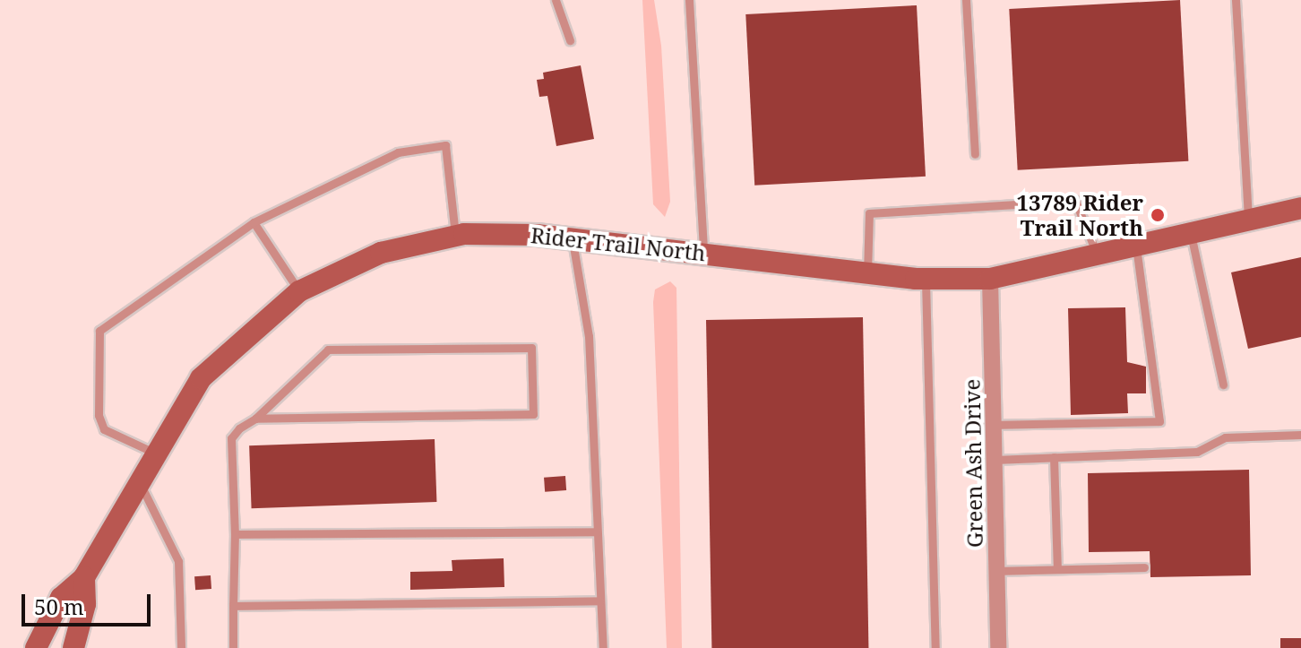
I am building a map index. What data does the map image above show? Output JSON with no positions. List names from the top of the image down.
{
  "streets": {
    "street": ["Rider Trail North", "Green Ash Drive"]
  },
  "crossings": [
    ["Rider Trail North", "Green Ash Drive"]
  ],
  "places": ["13789 Rider Trail North"],
  "scale_bar": "50 m"
}
